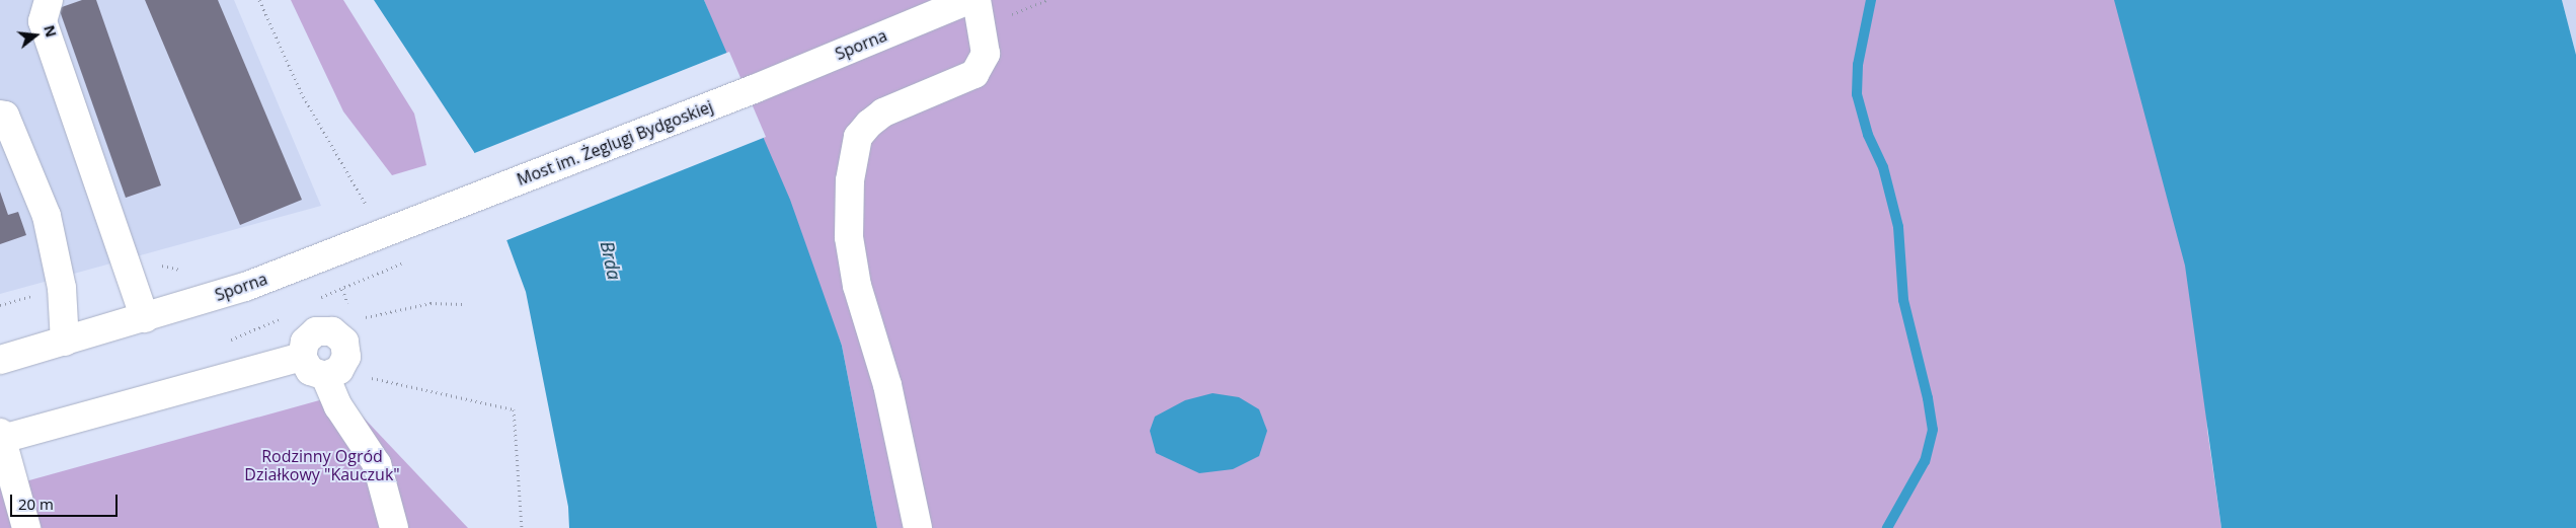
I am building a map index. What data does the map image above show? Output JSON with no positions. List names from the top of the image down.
{
  "streets": {
    "street": ["Sporna", "Most im. Żeglugi Bydgoskiej"]
  },
  "crossings": [
    ["Sporna", "Most im. Żeglugi Bydgoskiej"]
  ],
  "water": ["Brda"],
  "parks": ["Rodzinny Ogród Działkowy \"Kauczuk\""],
  "scale_bar": "20 m",
  "north": "right"
}
